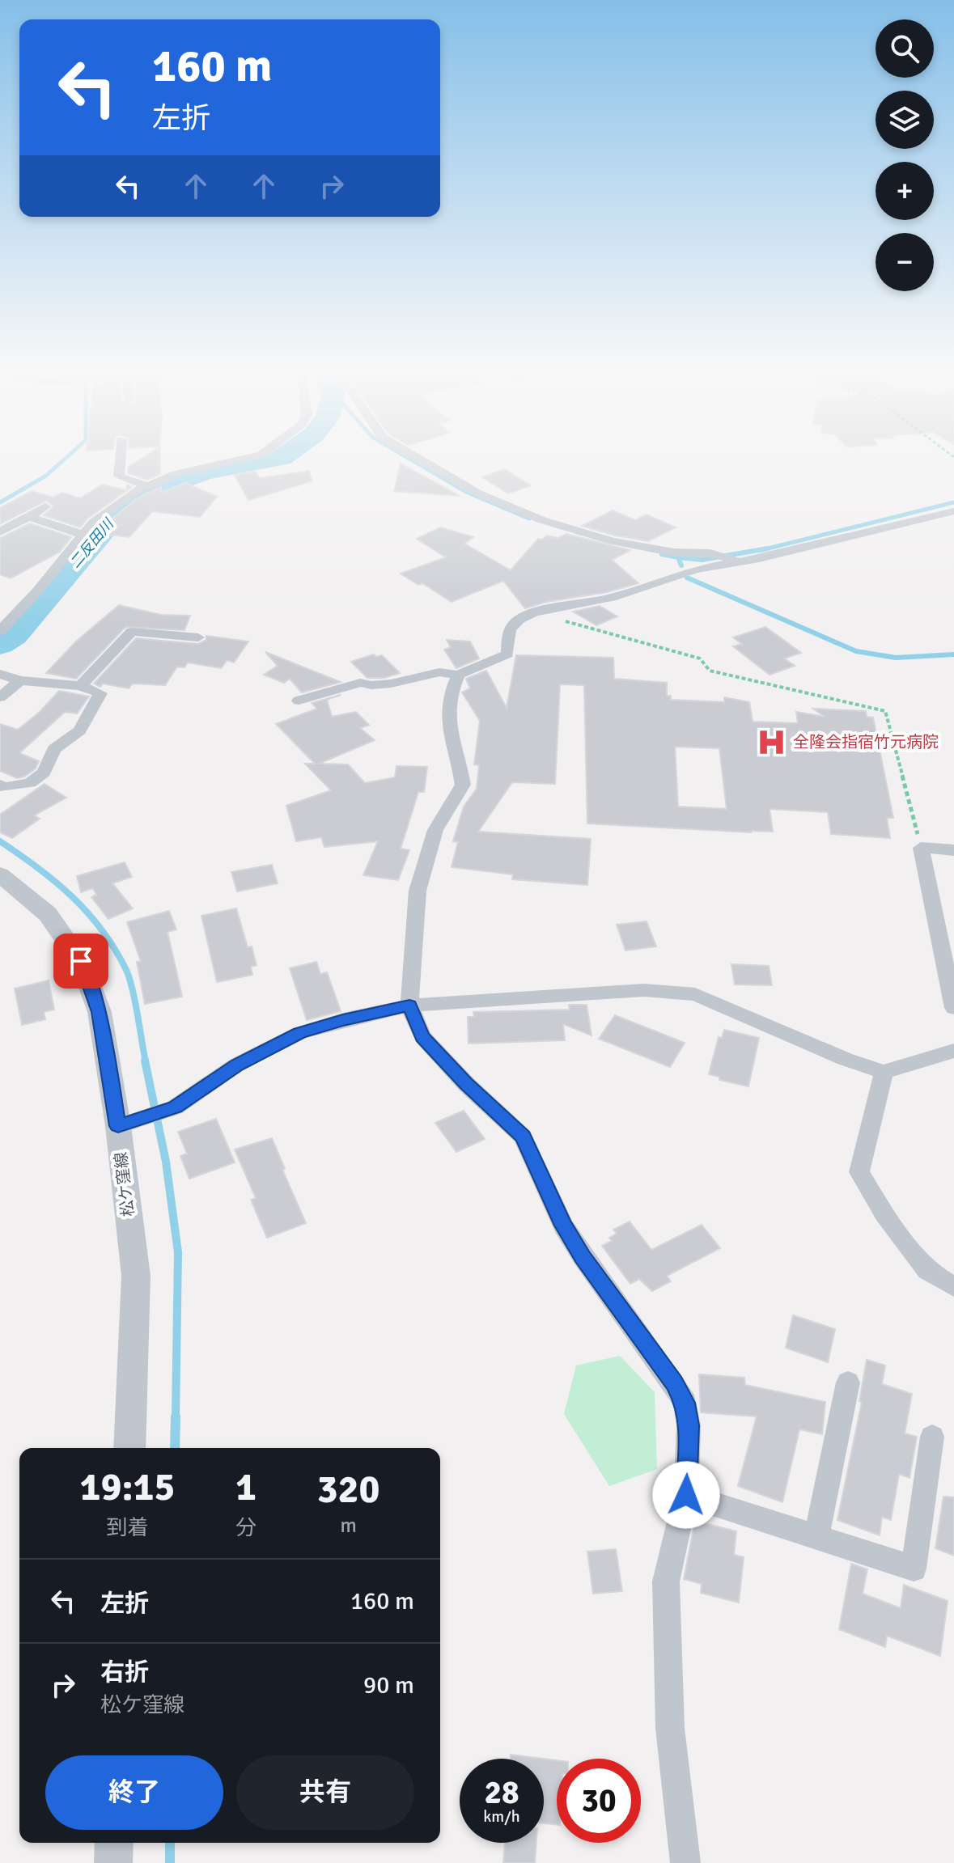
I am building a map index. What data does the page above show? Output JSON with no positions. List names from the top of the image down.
{
  "streets": {
    "street": ["松ケ窪線"]
  },
  "water": ["二反田川"],
  "places": {
    "hospital": ["全隆会指宿竹元病院"]
  },
  "page": {
    "map_buttons": ["+", "−"],
    "turn": ["160 m", "左折"],
    "eta": [
      "19:15",
      "到着",
      "1",
      "分",
      "320",
      "m"
    ],
    "list": [
      {
        "name": "左折",
        "value": "160 m"
      },
      {
        "name": "右折",
        "note": "松ケ窪線",
        "value": "90 m"
      }
    ],
    "buttons": ["終了", "共有"],
    "speed": "28 km/h",
    "limit": "30"
  }
}
